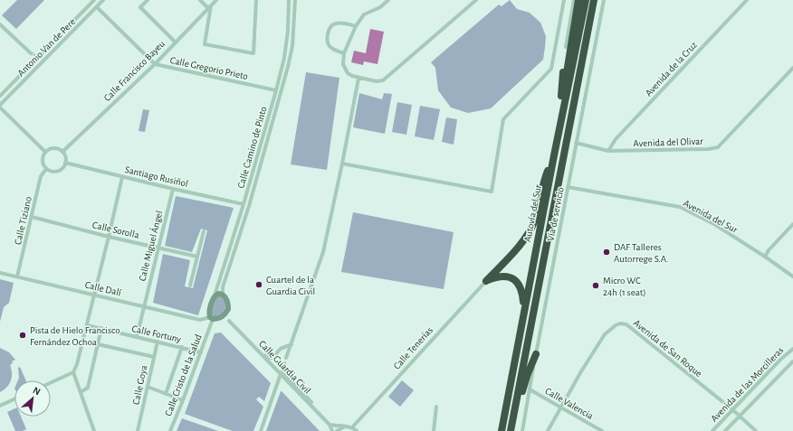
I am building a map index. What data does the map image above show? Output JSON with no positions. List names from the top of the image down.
{
  "streets": {
    "highway": ["Autovía del Sur"],
    "street": [
      "Antonio Van de Pere",
      "Calle Gregorio Prieto",
      "Avenida de la Cruz",
      "Calle Francisco Bayeu",
      "Avenida del Olivar",
      "Calle Camino de Pinto",
      "Santiago Rusiñol",
      "Vía de servicio",
      "Avenida del Sur",
      "Calle Tiziano",
      "Calle Sorolla",
      "Calle Miguel Ángel",
      "Calle Dalí",
      "Calle Fortuny",
      "Calle Tenerías",
      "Avenida de San Roque",
      "Calle Guardia Civil",
      "Calle Cristo de la Salud",
      "Avenida de las Morcilleras",
      "Calle Goya",
      "Calle Valencia"
    ]
  },
  "crossings": [
    ["Antonio Van de Pere", "Calle Gregorio Prieto"],
    ["Calle Gregorio Prieto", "Calle Francisco Bayeu"],
    ["Calle Gregorio Prieto", "Calle Camino de Pinto"],
    ["Avenida de la Cruz", "Avenida del Olivar"],
    ["Calle Francisco Bayeu", "Santiago Rusiñol"],
    ["Calle Francisco Bayeu", "Calle Tiziano"],
    ["Avenida del Olivar", "Vía de servicio"],
    ["Calle Camino de Pinto", "Santiago Rusiñol"],
    ["Calle Camino de Pinto", "Calle Dalí"],
    ["Calle Camino de Pinto", "Calle Cristo de la Salud"],
    ["Santiago Rusiñol", "Calle Tiziano"],
    ["Santiago Rusiñol", "Calle Miguel Ángel"],
    ["Vía de servicio", "Avenida del Sur"],
    ["Vía de servicio", "Calle Valencia"],
    ["Calle Tiziano", "Calle Sorolla"],
    ["Calle Tiziano", "Calle Dalí"],
    ["Calle Sorolla", "Calle Miguel Ángel"],
    ["Calle Miguel Ángel", "Calle Dalí"],
    ["Calle Miguel Ángel", "Calle Fortuny"],
    ["Calle Dalí", "Calle Cristo de la Salud"],
    ["Calle Fortuny", "Calle Cristo de la Salud"],
    ["Calle Fortuny", "Calle Goya"],
    ["Avenida de San Roque", "Avenida de las Morcilleras"],
    ["Avenida de San Roque", "Calle Valencia"]
  ],
  "places": [
    "DAF Talleres Autorrege S.A.",
    "Cuartel de la Guardia Civil",
    "Micro WC 24h (1 seat)",
    "Pista de Hielo Francisco Fernández Ochoa"
  ],
  "north": "top right"
}
